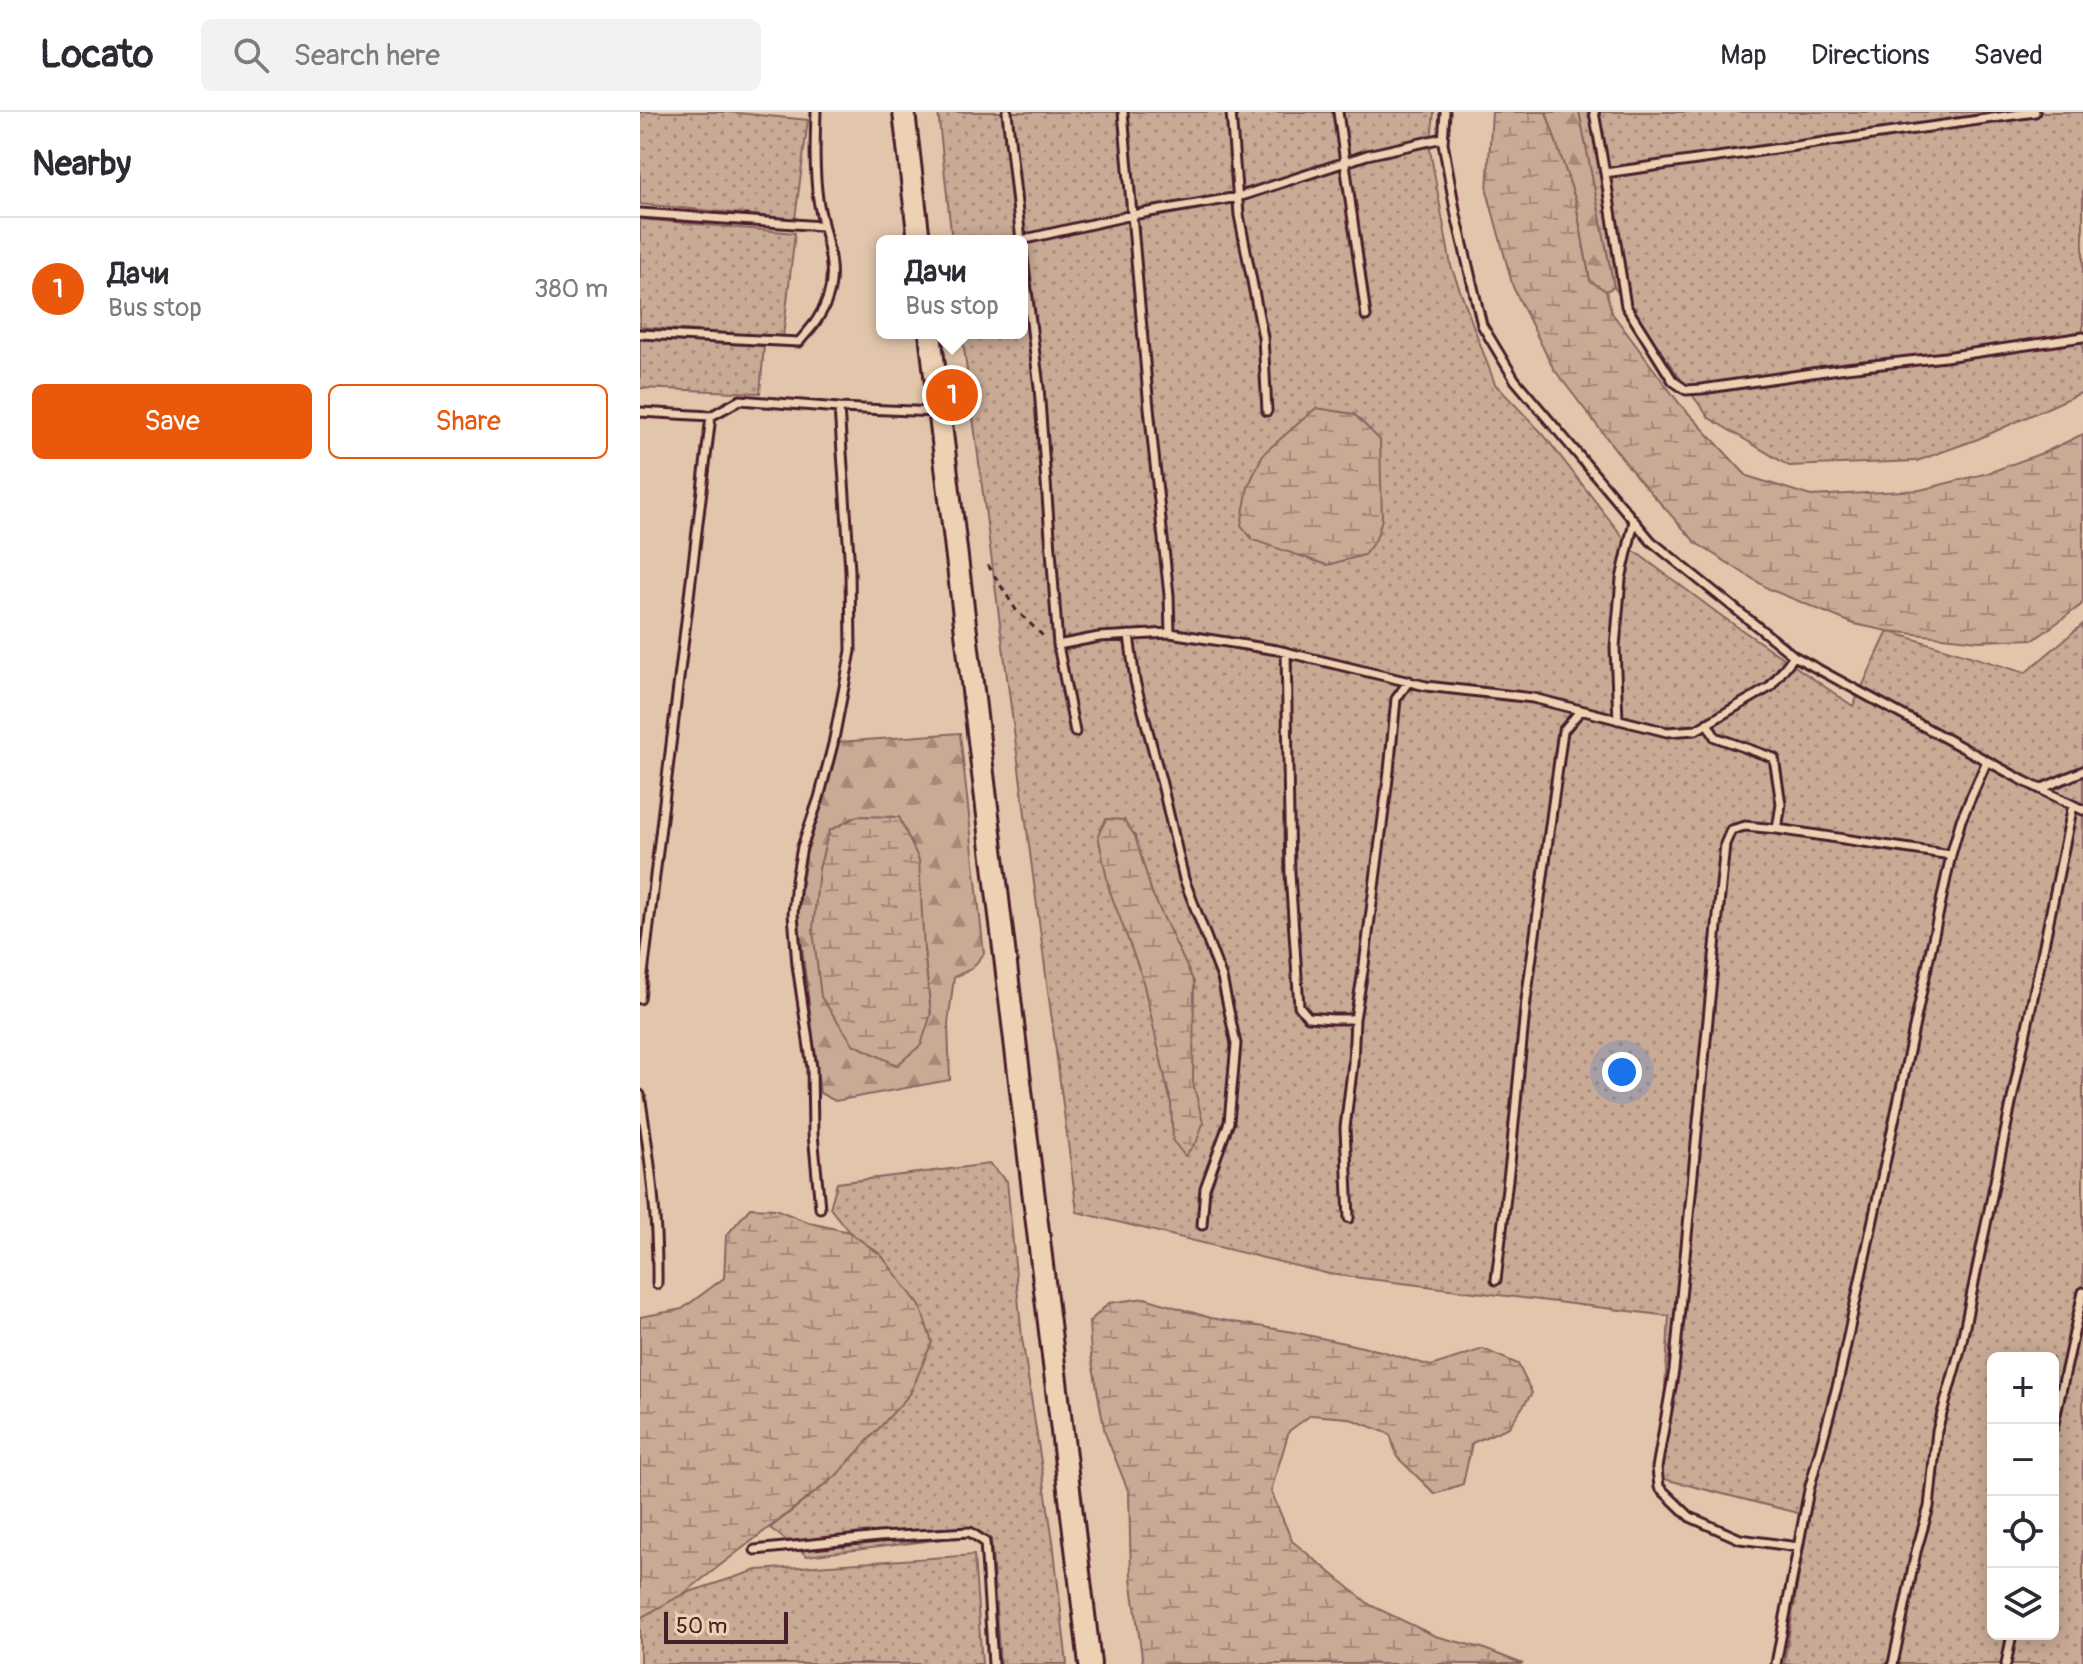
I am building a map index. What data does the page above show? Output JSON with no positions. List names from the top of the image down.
{
  "scale_bar": "50 m",
  "page": {
    "header": "Locato",
    "search": "Search here",
    "nav": ["Map", "Directions", "Saved"],
    "heading": "Nearby",
    "list": [
      {
        "mark": "1",
        "name": "Дачи",
        "note": "Bus stop",
        "value": "380 m"
      }
    ],
    "popup": ["Дачи", "Bus stop"],
    "buttons": ["Save", "Share"],
    "pins": "1",
    "map_buttons": ["+", "−"],
    "scale": "50 m"
  }
}
